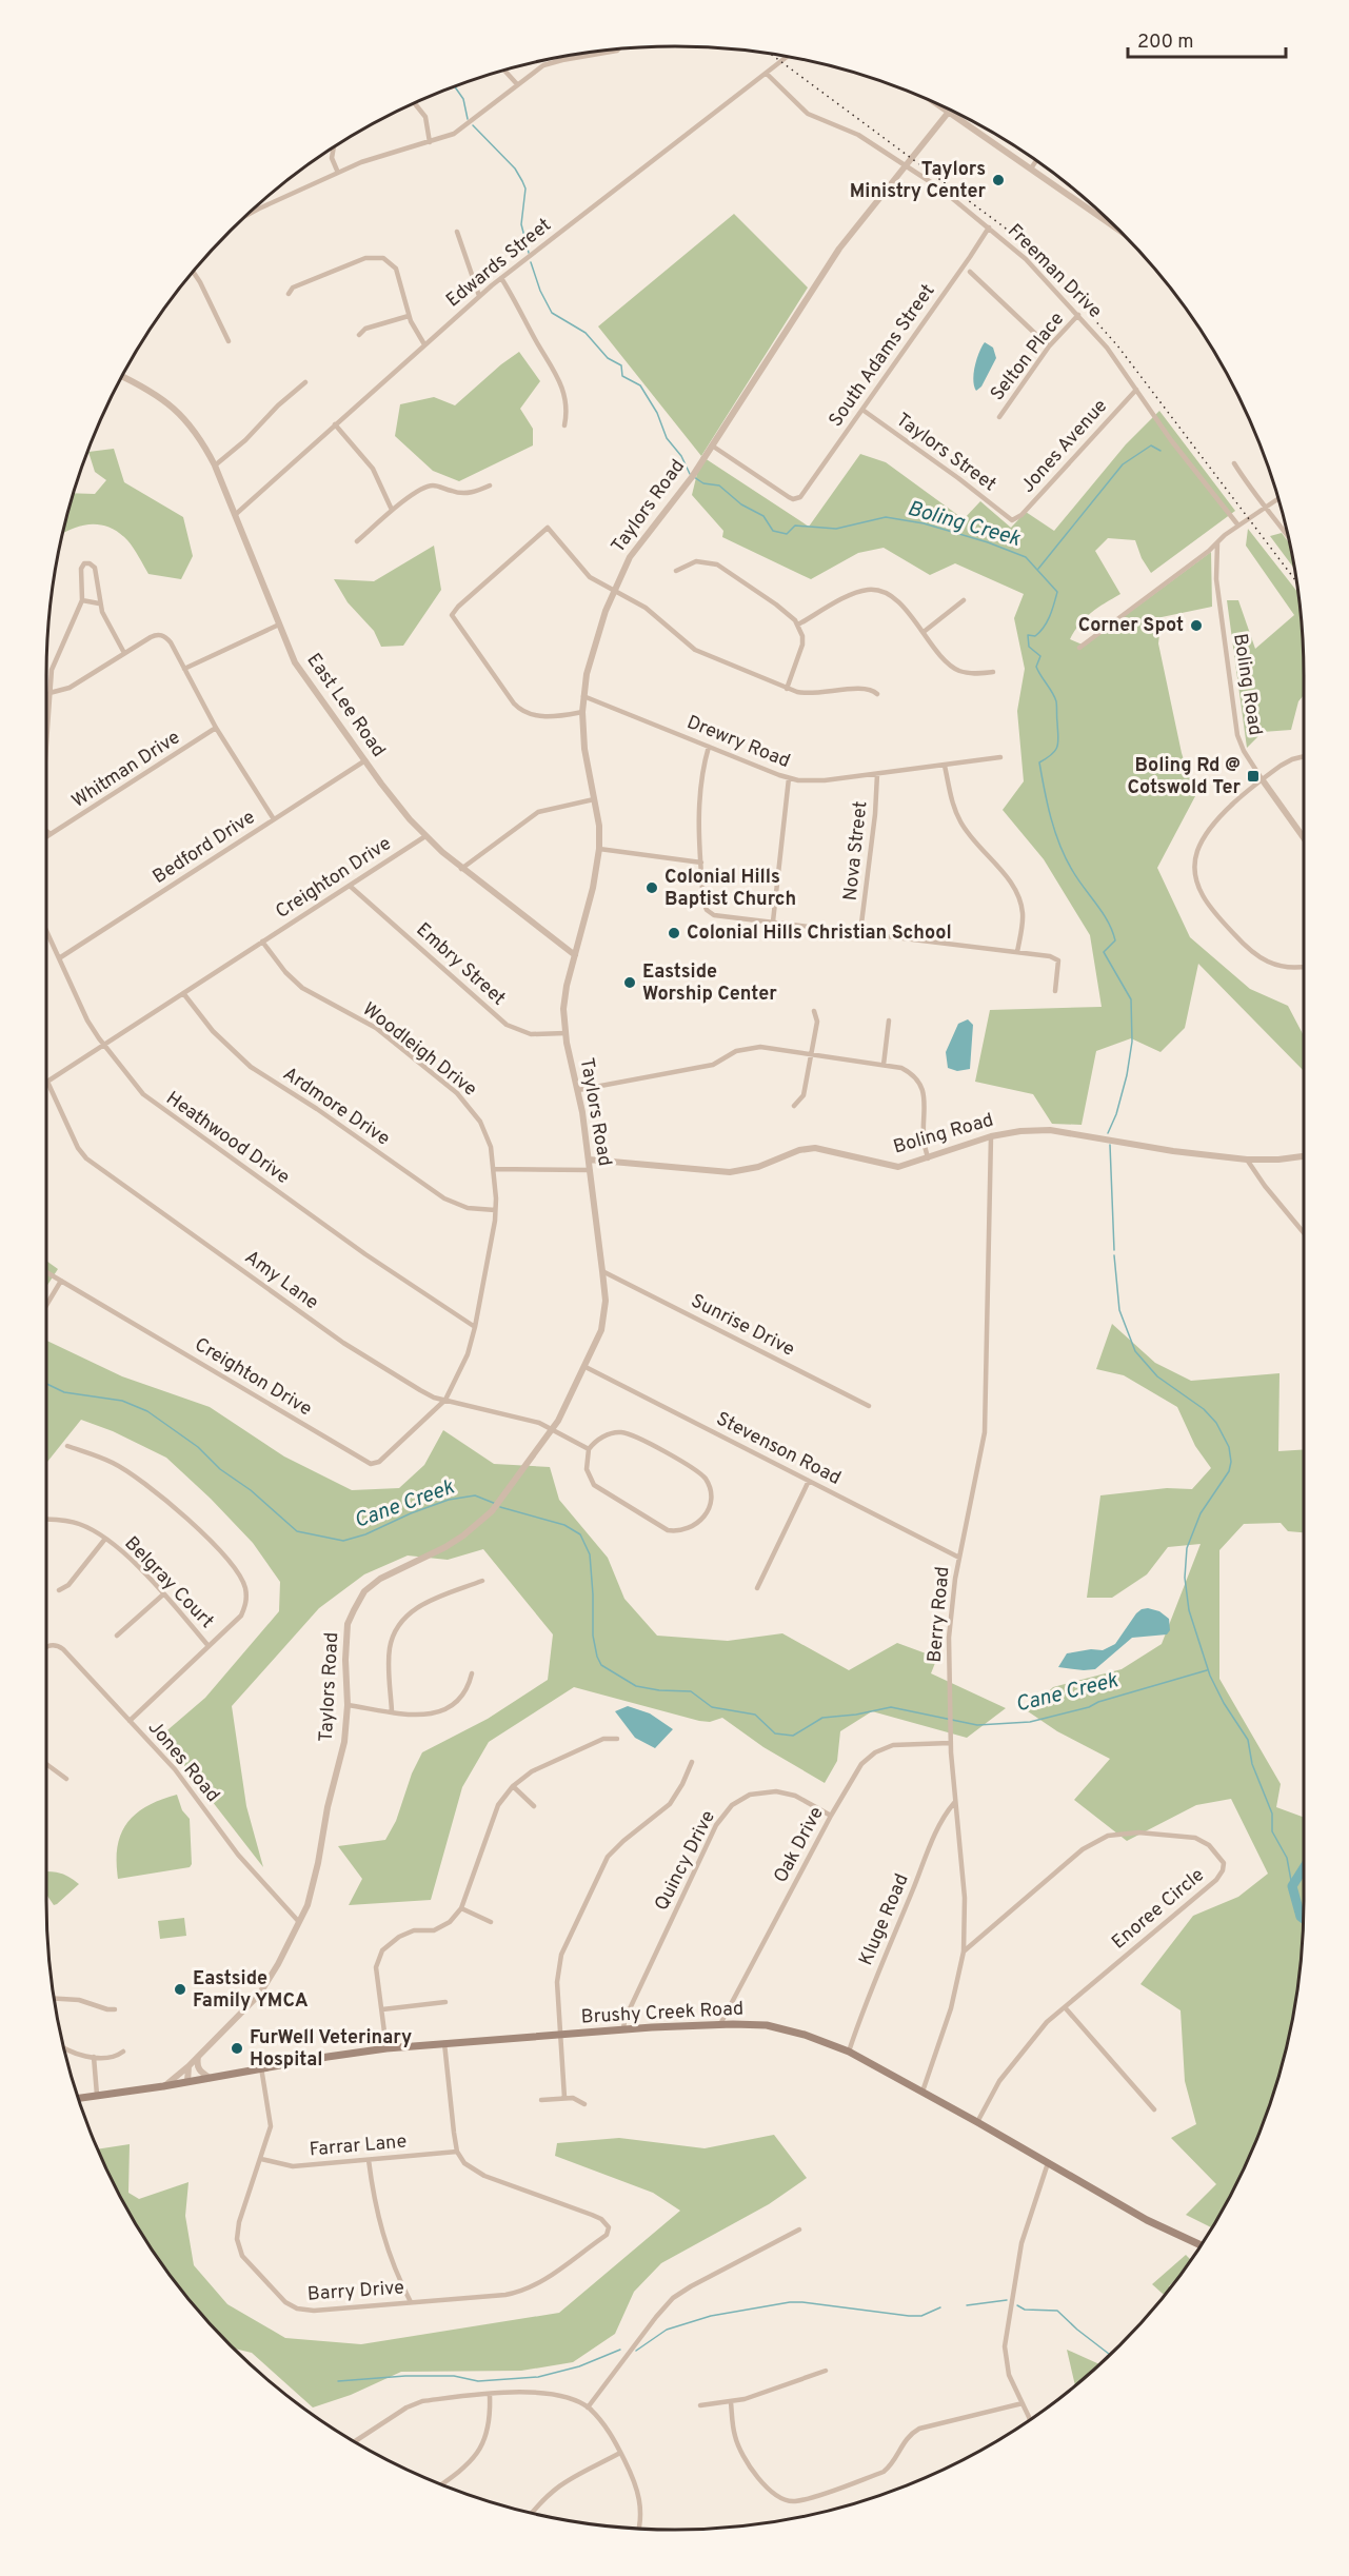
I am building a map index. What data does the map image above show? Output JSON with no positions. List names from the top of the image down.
{
  "streets": {
    "main road": ["Brushy Creek Road"],
    "street": [
      "Edwards Street",
      "Freeman Drive",
      "South Adams Street",
      "Selton Place",
      "Jones Avenue",
      "Taylors Street",
      "Taylors Road",
      "Boling Road",
      "East Lee Road",
      "Drewry Road",
      "Whitman Drive",
      "Bedford Drive",
      "Nova Street",
      "Creighton Drive",
      "Embry Street",
      "Woodleigh Drive",
      "Ardmore Drive",
      "Heathwood Drive",
      "Amy Lane",
      "Sunrise Drive",
      "Stevenson Road",
      "Belgray Court",
      "Berry Road",
      "Jones Road",
      "Oak Drive",
      "Quincy Drive",
      "Enoree Circle",
      "Kluge Road",
      "Farrar Lane",
      "Barry Drive"
    ]
  },
  "crossings": [
    ["Edwards Street", "Freeman Drive"],
    ["Edwards Street", "East Lee Road"],
    ["Freeman Drive", "South Adams Street"],
    ["Freeman Drive", "Selton Place"],
    ["Freeman Drive", "Jones Avenue"],
    ["Freeman Drive", "Taylors Road"],
    ["South Adams Street", "Taylors Street"],
    ["South Adams Street", "Taylors Road"],
    ["Jones Avenue", "Taylors Street"],
    ["Taylors Road", "Boling Road"],
    ["Taylors Road", "East Lee Road"],
    ["Taylors Road", "Drewry Road"],
    ["Taylors Road", "Embry Street"],
    ["Taylors Road", "Amy Lane"],
    ["Taylors Road", "Sunrise Drive"],
    ["Taylors Road", "Stevenson Road"],
    ["Taylors Road", "Jones Road"],
    ["Taylors Road", "Brushy Creek Road"],
    ["Boling Road", "Berry Road"],
    ["East Lee Road", "Bedford Drive"],
    ["East Lee Road", "Creighton Drive"],
    ["Drewry Road", "Nova Street"],
    ["Bedford Drive", "Heathwood Drive"],
    ["Creighton Drive", "Embry Street"],
    ["Creighton Drive", "Woodleigh Drive"],
    ["Creighton Drive", "Ardmore Drive"],
    ["Creighton Drive", "Heathwood Drive"],
    ["Creighton Drive", "Amy Lane"],
    ["Woodleigh Drive", "Ardmore Drive"],
    ["Woodleigh Drive", "Heathwood Drive"],
    ["Woodleigh Drive", "Amy Lane"],
    ["Stevenson Road", "Berry Road"],
    ["Berry Road", "Oak Drive"],
    ["Berry Road", "Enoree Circle"],
    ["Berry Road", "Kluge Road"],
    ["Berry Road", "Brushy Creek Road"],
    ["Oak Drive", "Quincy Drive"],
    ["Oak Drive", "Brushy Creek Road"],
    ["Quincy Drive", "Brushy Creek Road"],
    ["Enoree Circle", "Brushy Creek Road"],
    ["Kluge Road", "Brushy Creek Road"],
    ["Brushy Creek Road", "Barry Drive"],
    ["Farrar Lane", "Barry Drive"]
  ],
  "water": ["Boling Creek", "Cane Creek"],
  "places": {
    "other": [
      "Taylors Ministry Center",
      "Corner Spot",
      "Colonial Hills Baptist Church",
      "Colonial Hills Christian School",
      "Eastside Worship Center",
      "Eastside Family YMCA",
      "FurWell Veterinary Hospital"
    ],
    "transit": ["Boling Rd @ Cotswold Ter"]
  },
  "scale_bar": "200 m"
}
